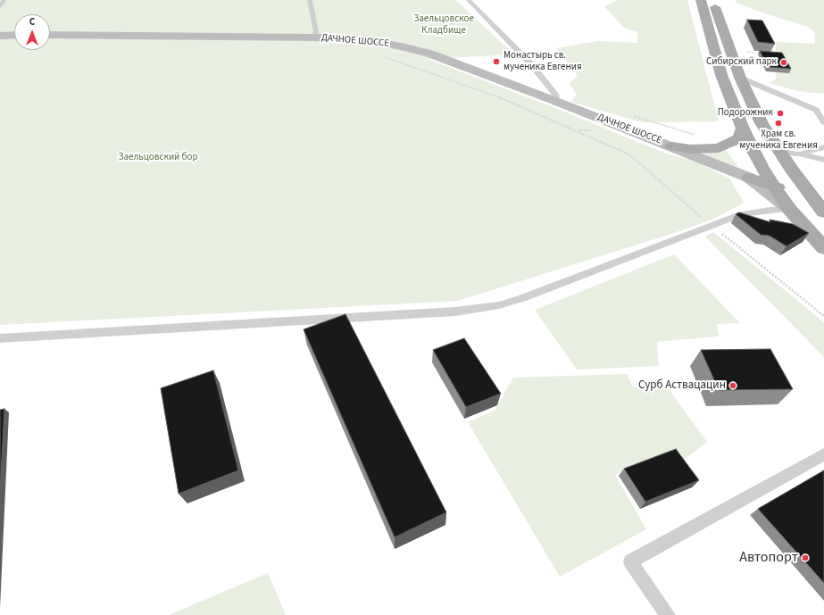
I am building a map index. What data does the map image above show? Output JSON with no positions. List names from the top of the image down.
{
  "streets": {
    "street": ["ДАЧНОЕ ШОССЕ"]
  },
  "parks": ["Заельцовское Кладбище", "Заельцовский бор"],
  "places": [
    "Монастырь св. мученика Евгения",
    "Сибирский парк",
    "Подорожник",
    "Храм св. мученика Евгения",
    "Сурб Аствацацин",
    "Автопорт"
  ],
  "north": "top"
}
